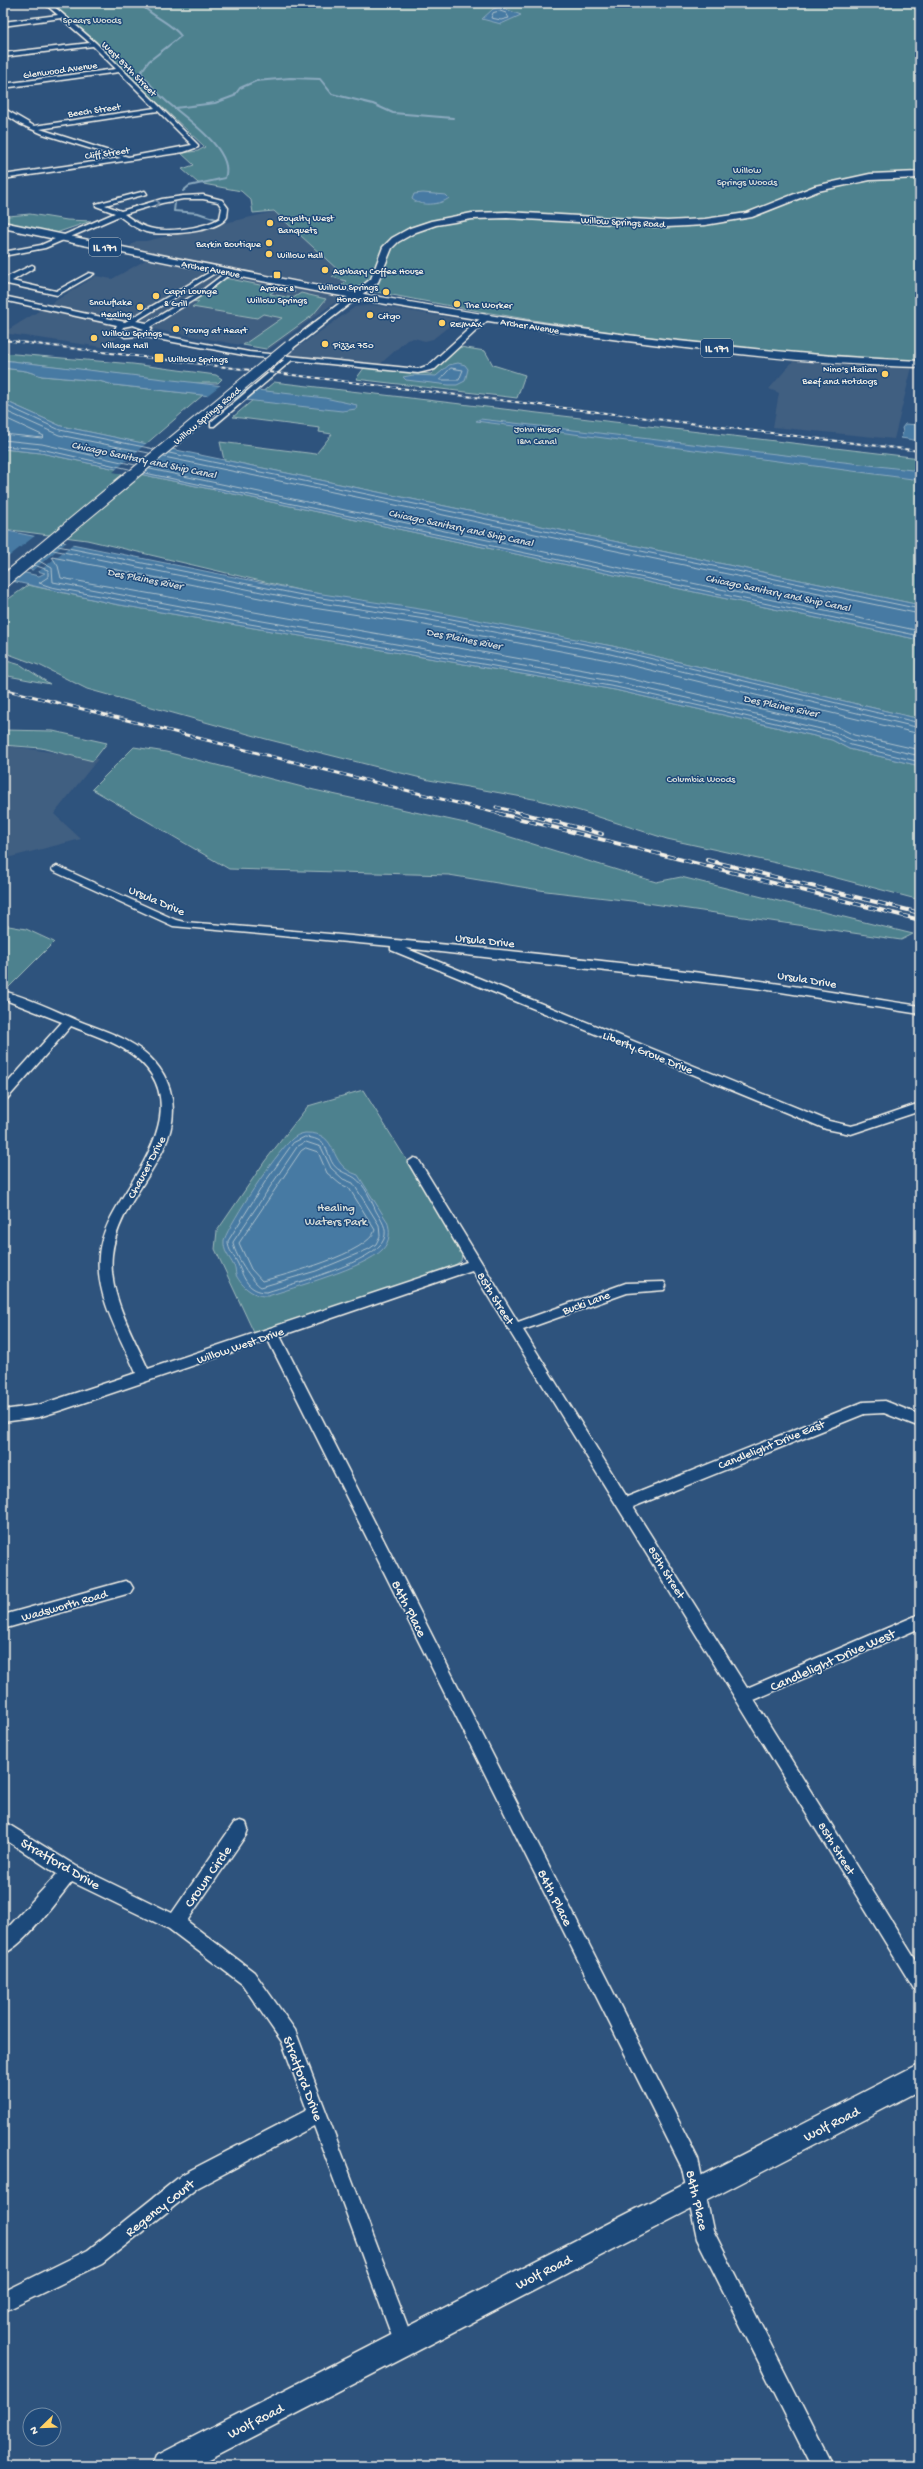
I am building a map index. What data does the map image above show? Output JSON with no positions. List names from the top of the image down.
{
  "streets": {
    "main road": [
      "Willow Springs Road",
      "IL 171",
      "Archer Avenue",
      "Wolf Road"
    ],
    "street": [
      "West 87th Street",
      "Glenwood Avenue",
      "Beech Street",
      "Cliff Street",
      "Ursula Drive",
      "Liberty Grove Drive",
      "Chaucer Drive",
      "85th Street",
      "Bucki Lane",
      "Willow West Drive",
      "Candlelight Drive East",
      "Wadsworth Road",
      "84th Place",
      "Candlelight Drive West",
      "Stratford Drive",
      "Crown Circle",
      "Regency Court"
    ]
  },
  "crossings": [
    ["West 87th Street", "Glenwood Avenue"],
    ["West 87th Street", "Beech Street"],
    ["West 87th Street", "Cliff Street"],
    ["Willow Springs Road", "Archer Avenue"],
    ["Ursula Drive", "Liberty Grove Drive"],
    ["Chaucer Drive", "Willow West Drive"],
    ["85th Street", "Bucki Lane"],
    ["85th Street", "Willow West Drive"],
    ["85th Street", "Candlelight Drive East"],
    ["85th Street", "Candlelight Drive West"],
    ["Willow West Drive", "84th Place"],
    ["84th Place", "Wolf Road"],
    ["Stratford Drive", "Crown Circle"],
    ["Stratford Drive", "Wolf Road"],
    ["Stratford Drive", "Regency Court"]
  ],
  "water": ["Chicago Sanitary and Ship Canal", "Des Plaines River"],
  "parks": [
    "Spears Woods",
    "Willow Springs Woods",
    "John Husar I&M Canal",
    "Columbia Woods",
    "Healing Waters Park"
  ],
  "places": {
    "other": [
      "Royalty West Banquets",
      "Barkin Boutique",
      "Willow Hall",
      "Ashbary Coffee House",
      "Willow Springs Honor Roll",
      "Capri Lounge & Grill",
      "The Worker",
      "Snowflake Healing",
      "Citgo",
      "RE/MAX",
      "Young at Heart",
      "Willow Springs Village Hall",
      "Pizza 750",
      "Nino's Italian Beef and Hotdogs"
    ],
    "transit": ["Archer & Willow Springs", "Willow Springs"]
  },
  "north": "bottom left"
}
